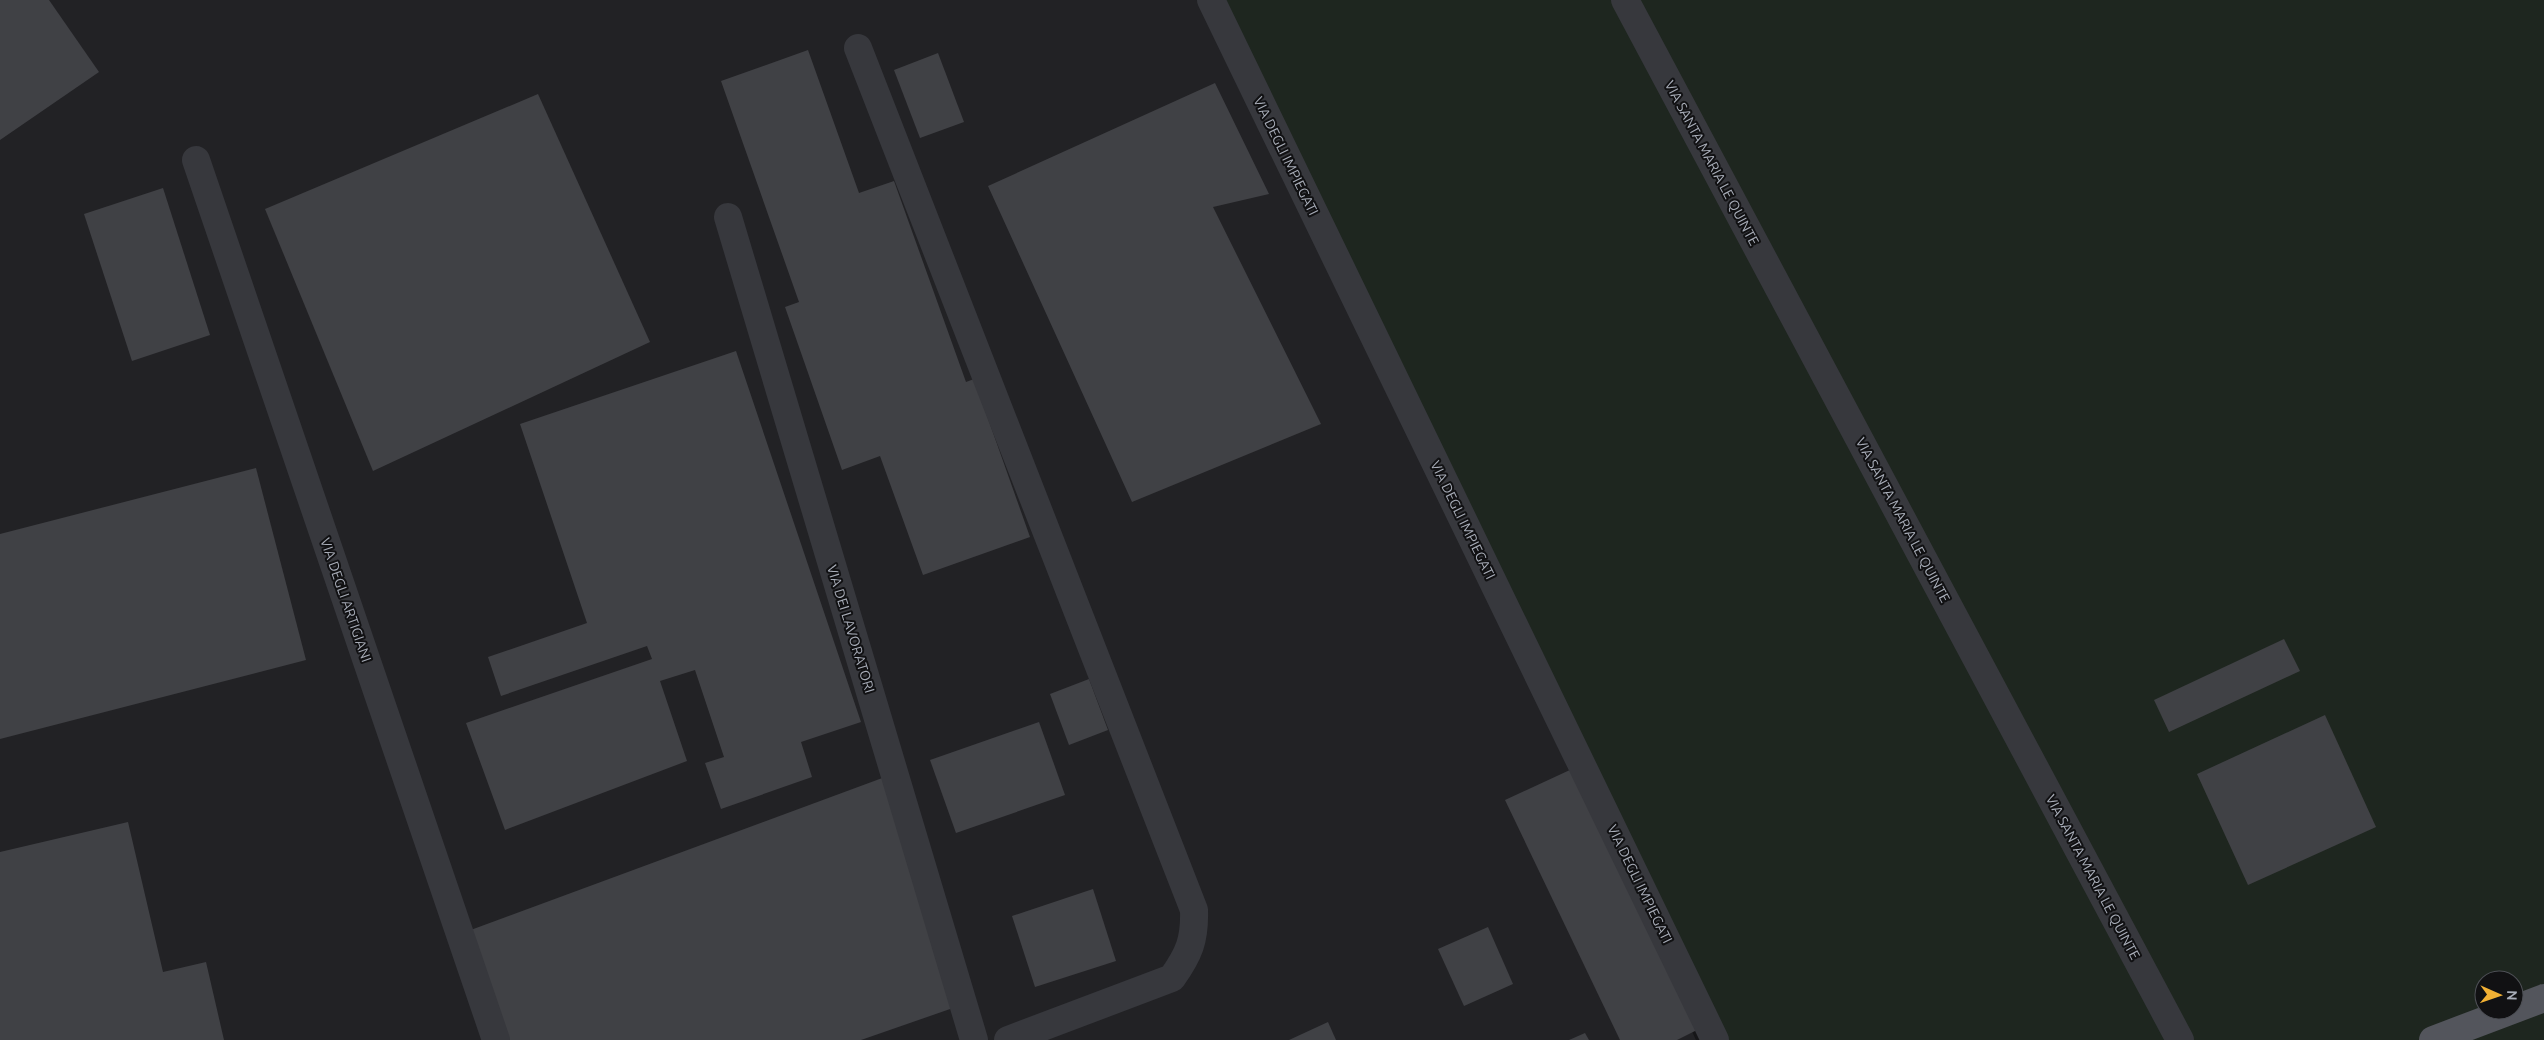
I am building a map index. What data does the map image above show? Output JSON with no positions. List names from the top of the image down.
{
  "streets": {
    "street": [
      "VIA DEGLI IMPIEGATI",
      "VIA SANTA MARIA LE QUINTE",
      "VIA DEGLI ARTIGIANI",
      "VIA DEI LAVORATORI"
    ]
  },
  "north": "right"
}
